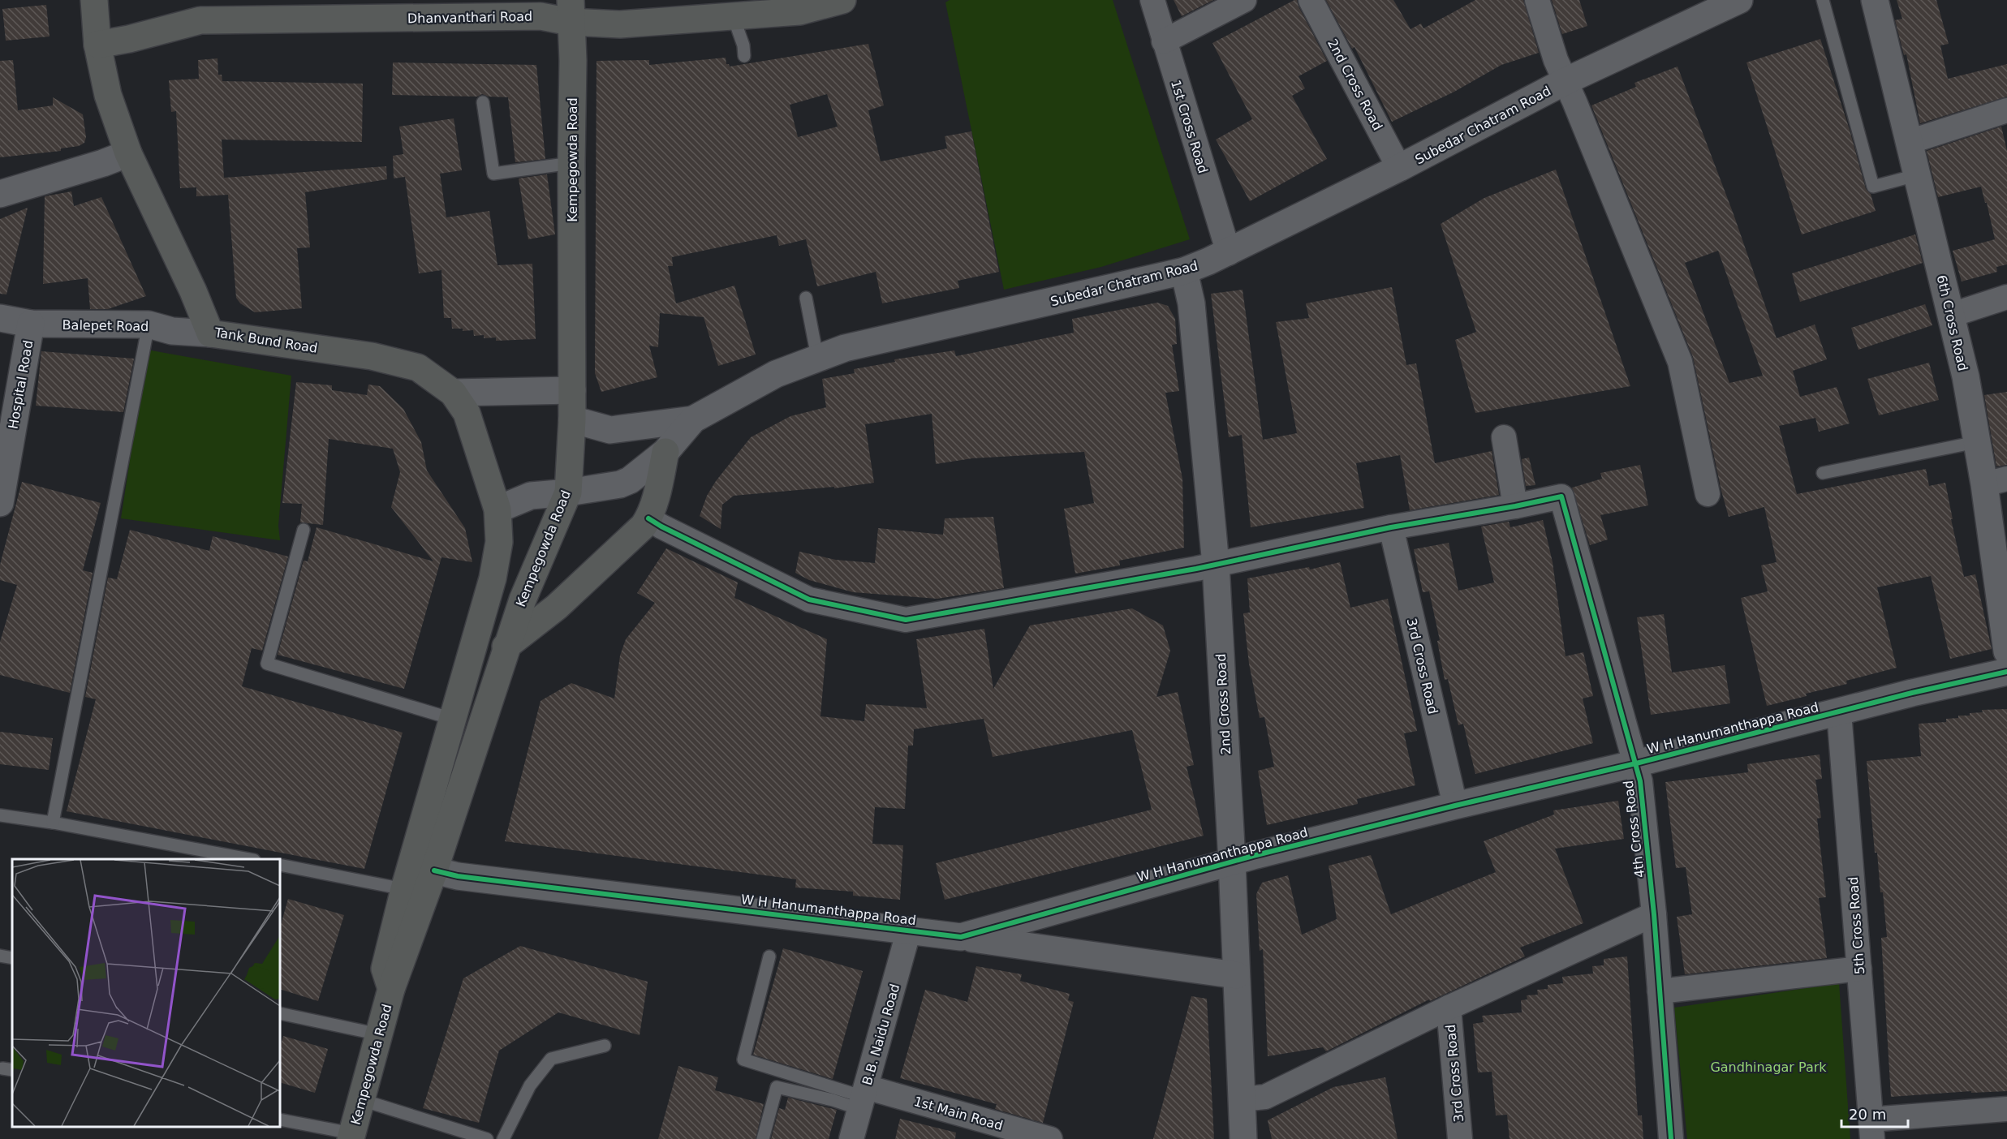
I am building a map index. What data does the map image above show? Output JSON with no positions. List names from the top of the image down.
{
  "streets": {
    "main road": ["Dhanvanthari Road", "Kempegowda Road", "Tank Bund Road"],
    "street": [
      "2nd Cross Road",
      "Subedar Chatram Road",
      "1st Cross Road",
      "6th Cross Road",
      "Balepet Road",
      "Hospital Road",
      "3rd Cross Road",
      "W H Hanumanthappa Road",
      "4th Cross Road",
      "5th Cross Road",
      "B.B. Naidu Road",
      "1st Main Road"
    ]
  },
  "crossings": [
    ["Dhanvanthari Road", "Kempegowda Road"],
    ["Dhanvanthari Road", "Tank Bund Road"],
    ["2nd Cross Road", "Subedar Chatram Road"],
    ["2nd Cross Road", "W H Hanumanthappa Road"],
    ["Subedar Chatram Road", "1st Cross Road"],
    ["Subedar Chatram Road", "Kempegowda Road"],
    ["Subedar Chatram Road", "Tank Bund Road"],
    ["Kempegowda Road", "Tank Bund Road"],
    ["Kempegowda Road", "W H Hanumanthappa Road"],
    ["Balepet Road", "Tank Bund Road"],
    ["Balepet Road", "Hospital Road"],
    ["3rd Cross Road", "W H Hanumanthappa Road"],
    ["W H Hanumanthappa Road", "4th Cross Road"],
    ["W H Hanumanthappa Road", "5th Cross Road"],
    ["W H Hanumanthappa Road", "B.B. Naidu Road"],
    ["B.B. Naidu Road", "1st Main Road"]
  ],
  "parks": ["Gandhinagar Park"],
  "scale_bar": "20 m"
}
